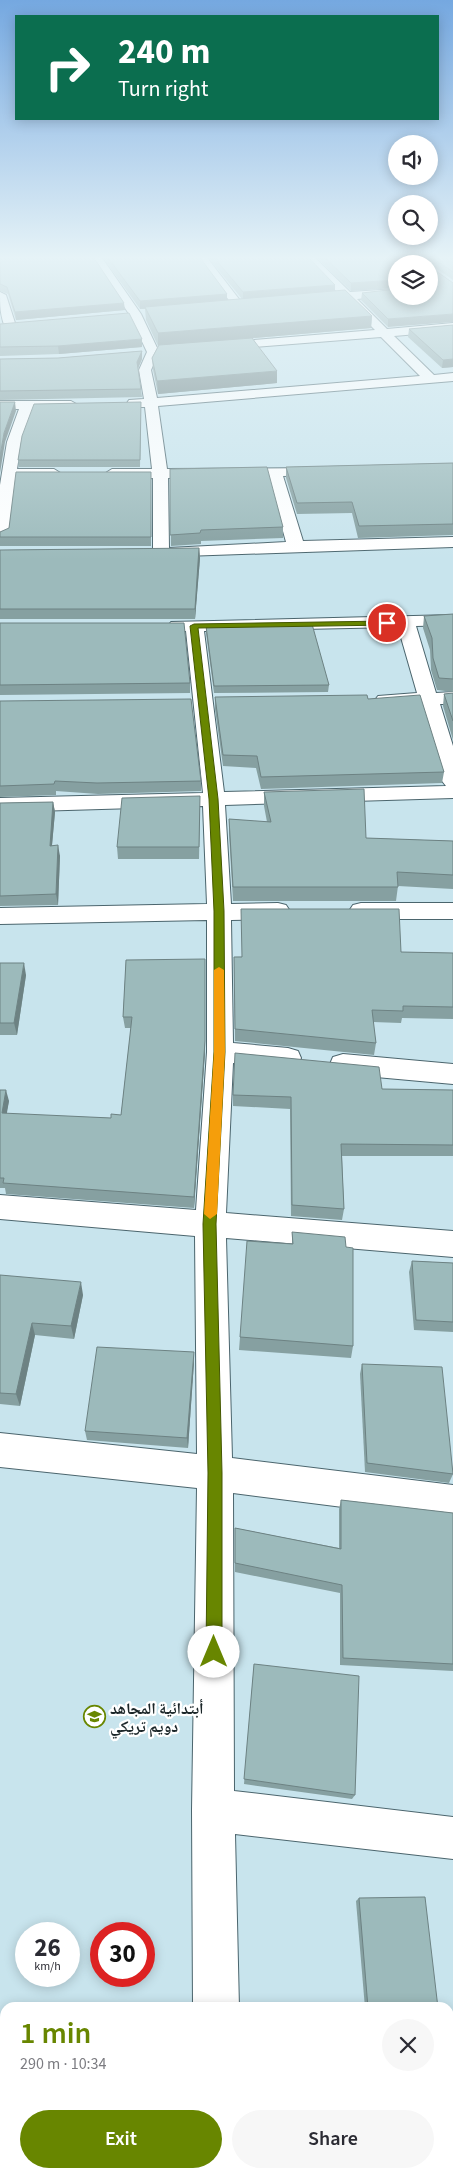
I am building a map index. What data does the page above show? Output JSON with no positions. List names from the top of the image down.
{
  "places": {
    "school or university": ["أبتدائية المجاهد دويم تريكي"]
  },
  "page": {
    "turn": ["240 m", "Turn right"],
    "speed": "26 km/h",
    "limit": "30",
    "heading": ["1 min", "290 m · 10:34"],
    "buttons": ["Exit", "Share"]
  }
}
